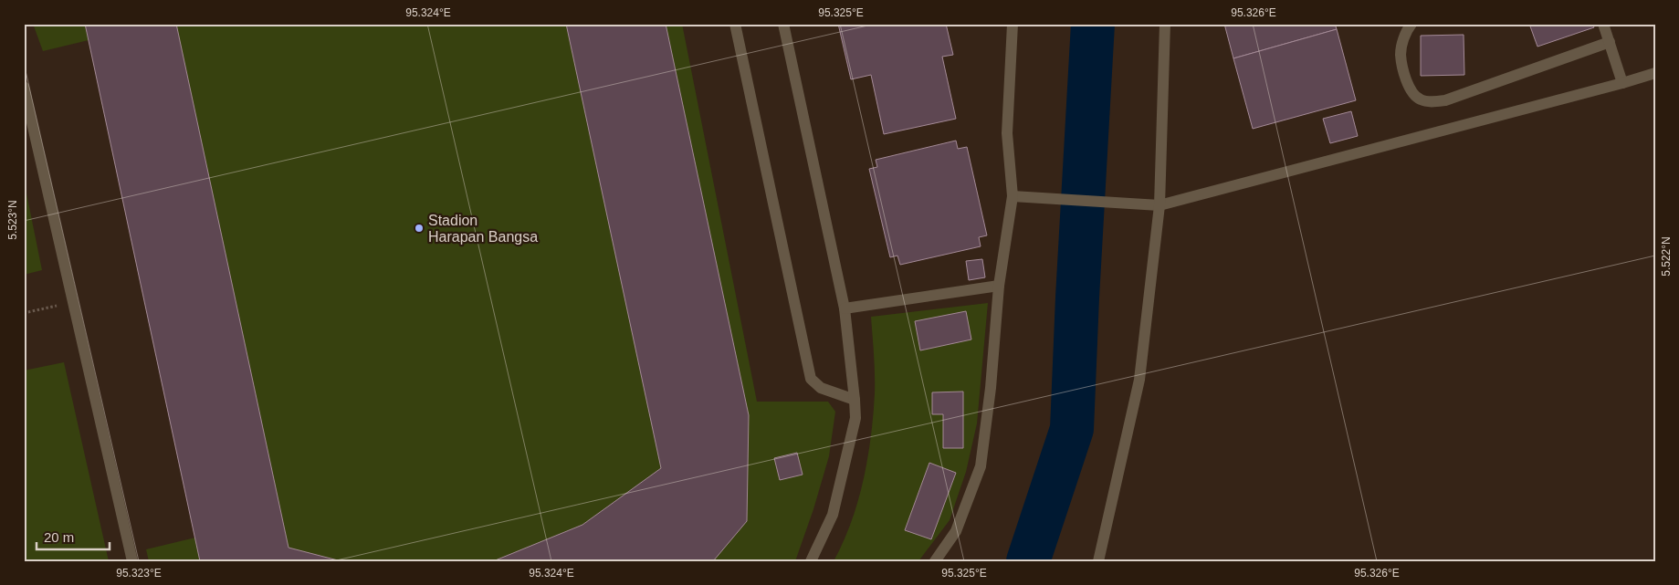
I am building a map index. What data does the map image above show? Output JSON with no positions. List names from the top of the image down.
{
  "places": ["Stadion Harapan Bangsa"],
  "scale_bar": "20 m",
  "coordinates": [
    "95.324°E",
    "95.325°E",
    "95.326°E",
    "5.523°N",
    "5.522°N",
    "95.323°E"
  ]
}
